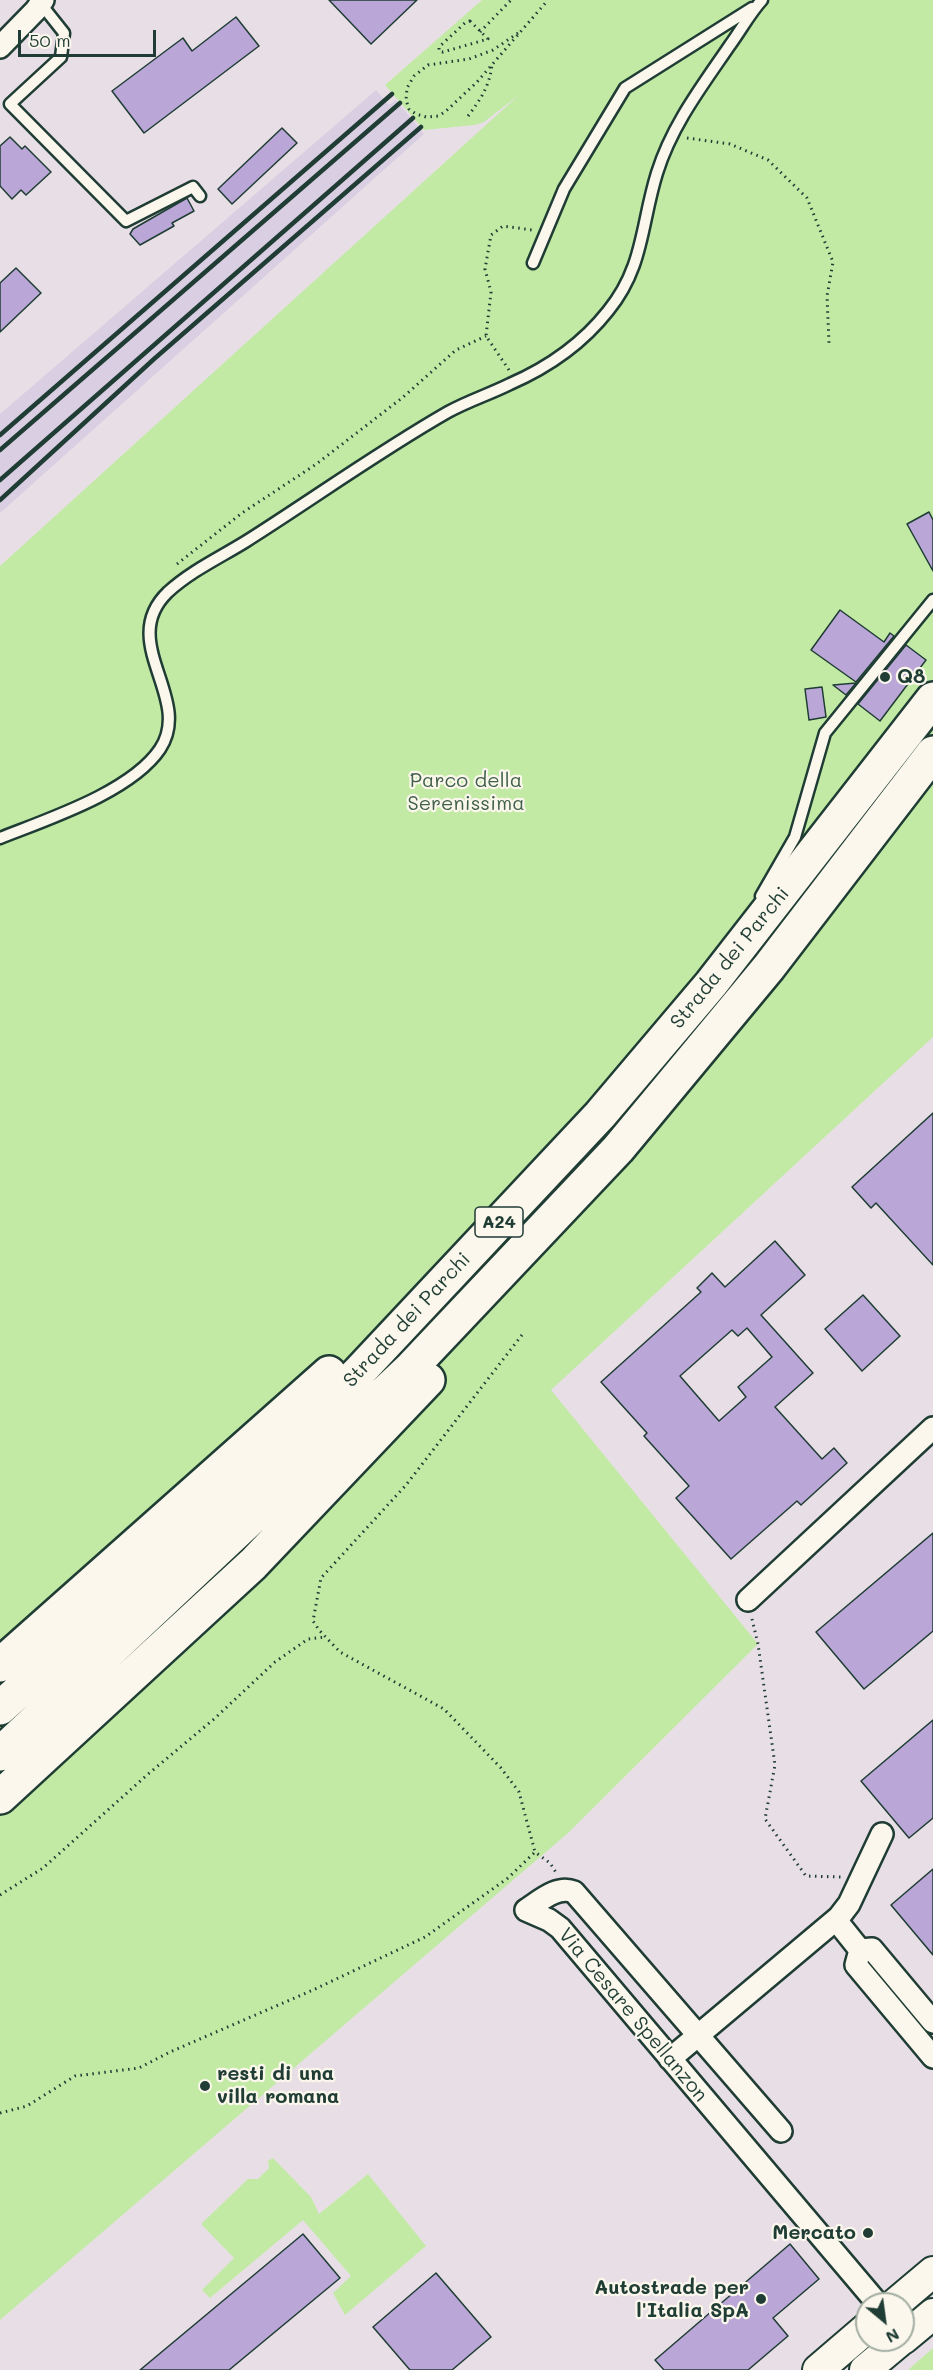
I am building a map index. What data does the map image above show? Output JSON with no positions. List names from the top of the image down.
{
  "streets": {
    "highway": ["Strada dei Parchi", "A24"],
    "street": ["Via Cesare Spellanzon"]
  },
  "parks": ["Parco della Serenissima"],
  "places": [
    "Q8",
    "resti di una villa romana",
    "Mercato",
    "Autostrade per l'Italia SpA"
  ],
  "scale_bar": "50 m",
  "north": "bottom right"
}
